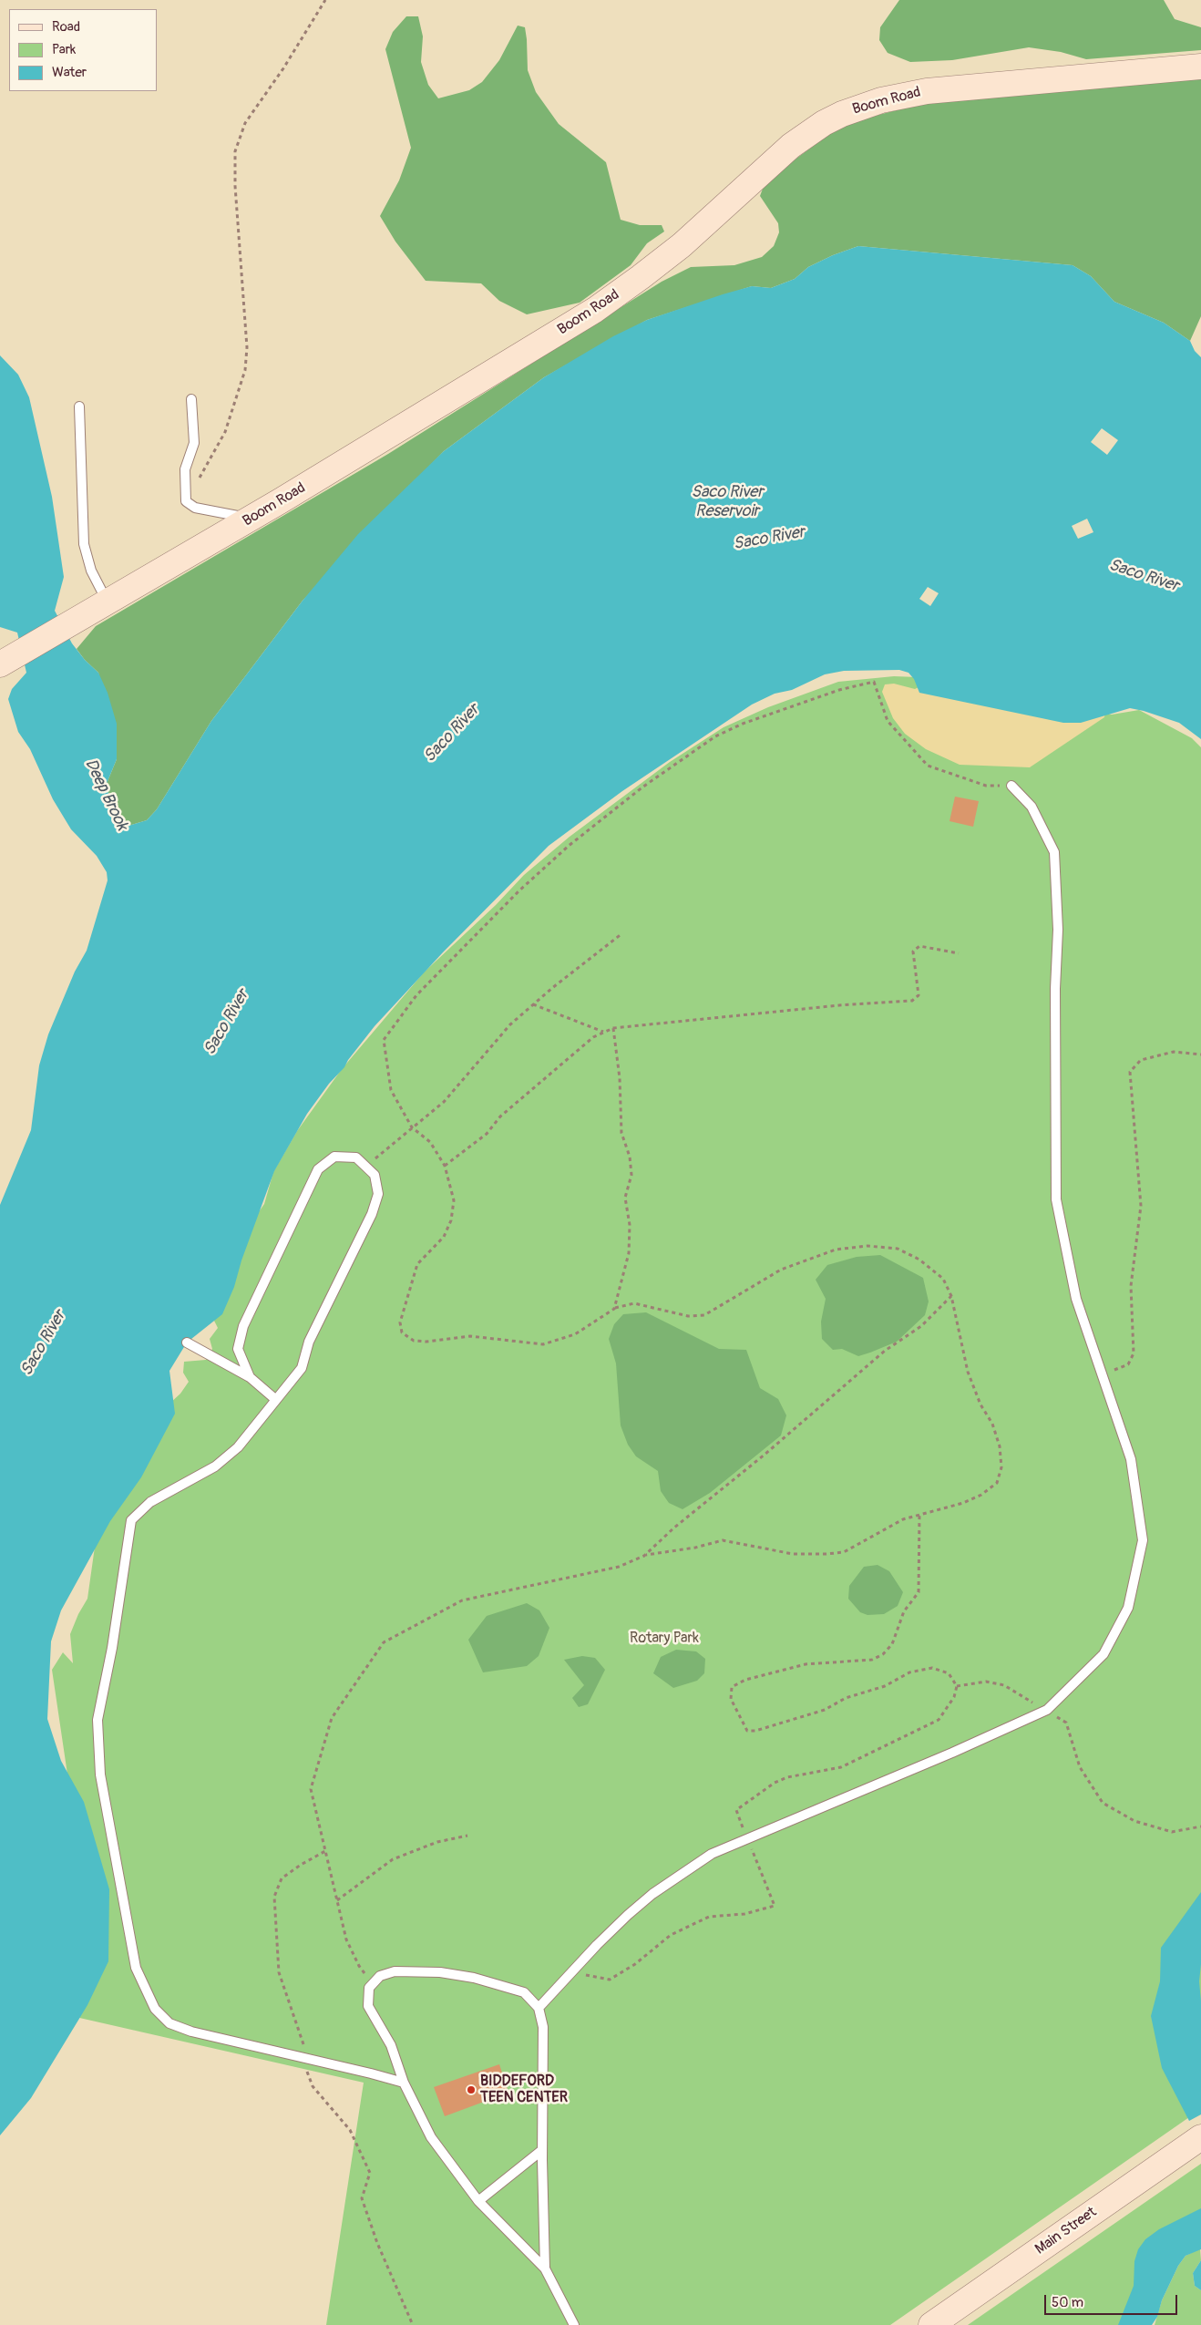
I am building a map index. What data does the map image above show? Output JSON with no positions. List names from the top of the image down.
{
  "streets": {
    "street": ["Boom Road", "Main Street"]
  },
  "water": ["Saco River Reservoir", "Saco River", "Deep Brook"],
  "parks": ["Rotary Park"],
  "places": ["BIDDEFORD TEEN CENTER"],
  "legend": ["Road", "Park", "Water"],
  "scale_bar": "50 m"
}
